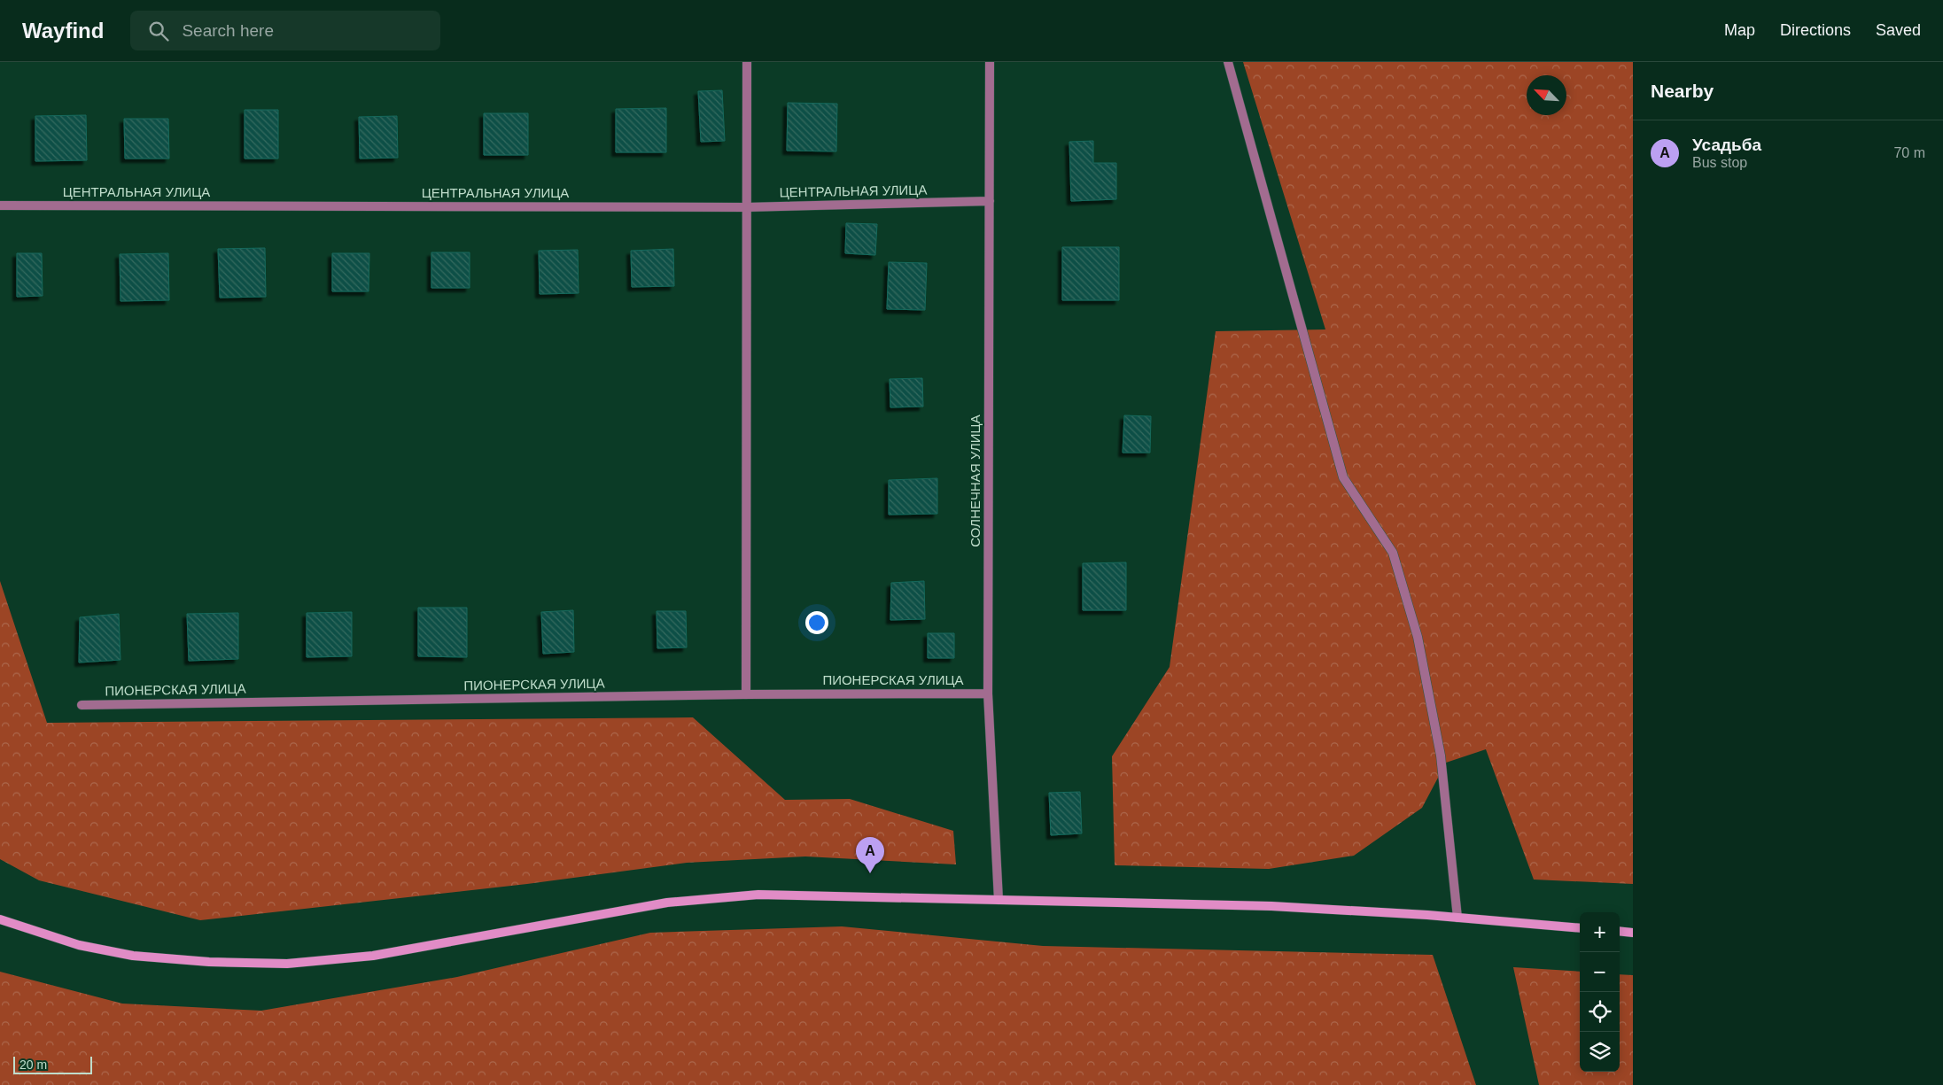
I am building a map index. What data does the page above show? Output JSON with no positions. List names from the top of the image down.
{
  "streets": {
    "street": ["ЦЕНТРАЛЬНАЯ УЛИЦА", "СОЛНЕЧНАЯ УЛИЦА", "ПИОНЕРСКАЯ УЛИЦА"]
  },
  "crossings": [
    ["ЦЕНТРАЛЬНАЯ УЛИЦА", "СОЛНЕЧНАЯ УЛИЦА"],
    ["СОЛНЕЧНАЯ УЛИЦА", "ПИОНЕРСКАЯ УЛИЦА"]
  ],
  "scale_bar": "20 m",
  "north": "top left",
  "page": {
    "header": "Wayfind",
    "search": "Search here",
    "nav": ["Map", "Directions", "Saved"],
    "heading": "Nearby",
    "list": [
      {
        "mark": "A",
        "name": "Усадьба",
        "note": "Bus stop",
        "value": "70 m"
      }
    ],
    "pins": "A",
    "map_buttons": ["+", "−"],
    "scale": "20 m"
  }
}
